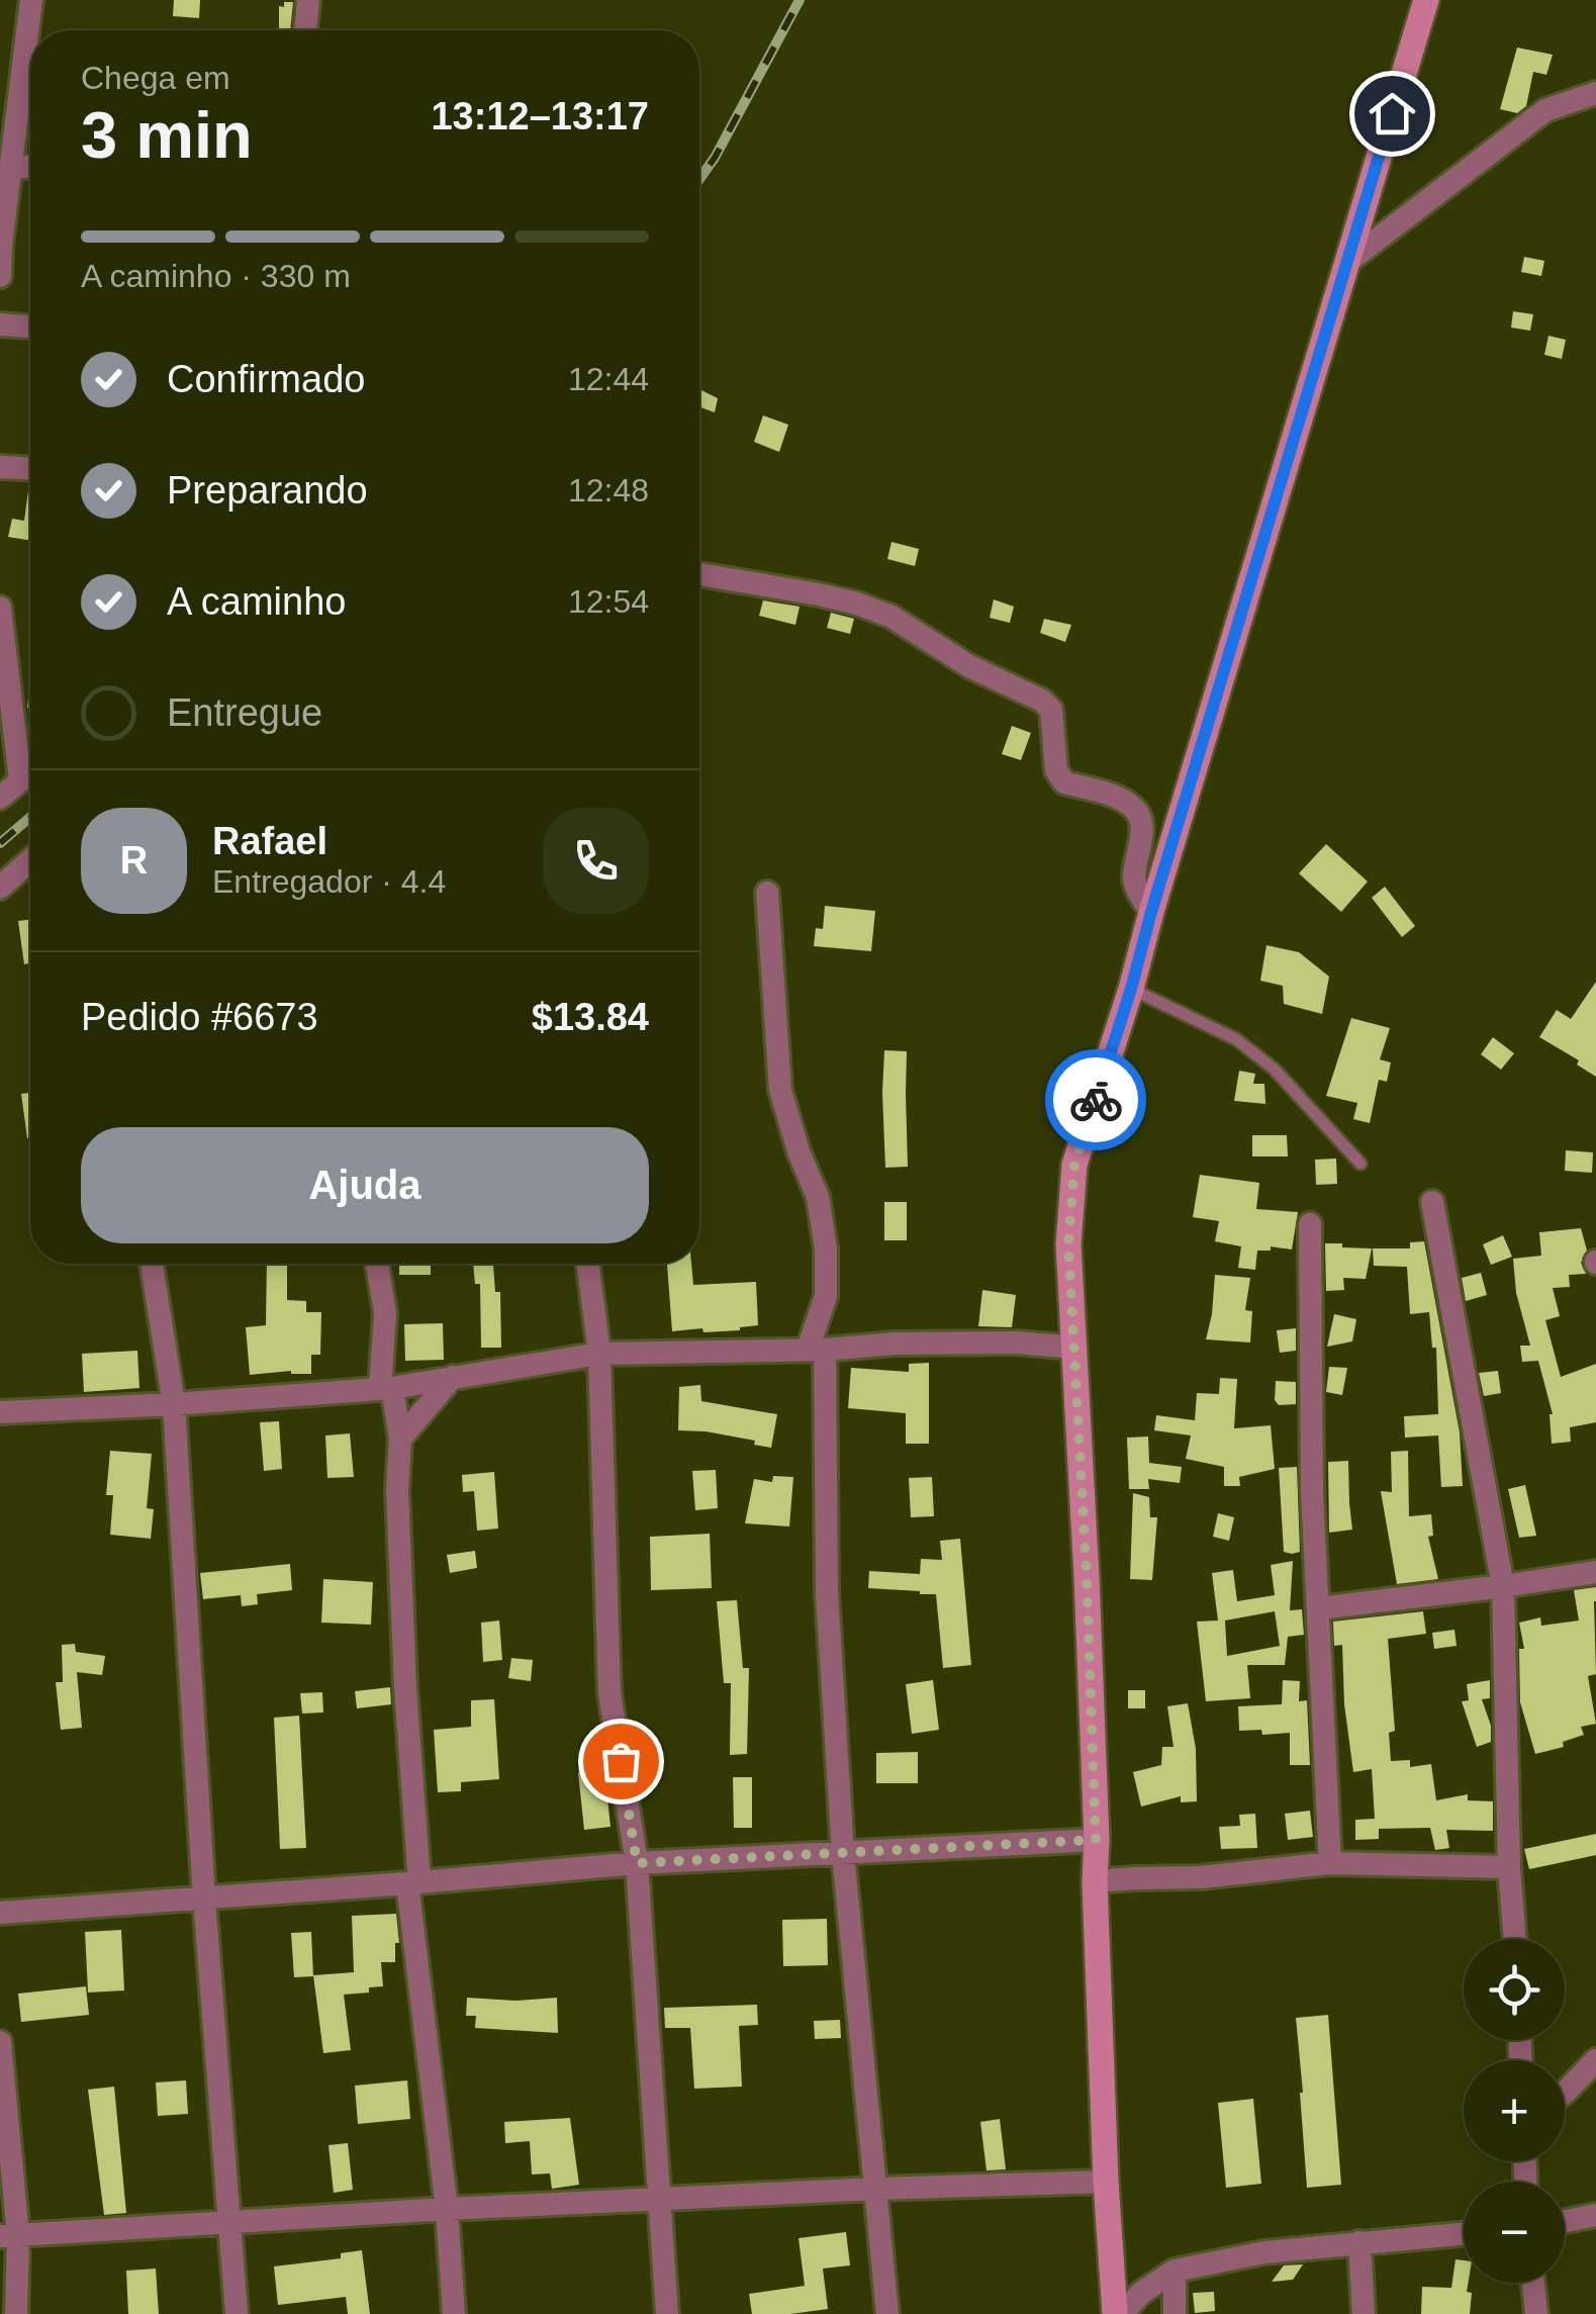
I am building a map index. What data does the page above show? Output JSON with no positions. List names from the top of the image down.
{
  "page": {
    "heading": ["3 min", "Chega em", "13:12–13:17"],
    "panel": [
      "Rafael",
      "Entregador · 4.4",
      "Pedido #6673",
      "$13.84"
    ],
    "bar": "A caminho · 330 m",
    "list": [
      ["Confirmado", "12:44"],
      ["Preparando", "12:48"],
      ["A caminho", "12:54"],
      "Entregue"
    ],
    "round": "R",
    "buttons": "Ajuda",
    "map_buttons": ["+", "−"]
  }
}
